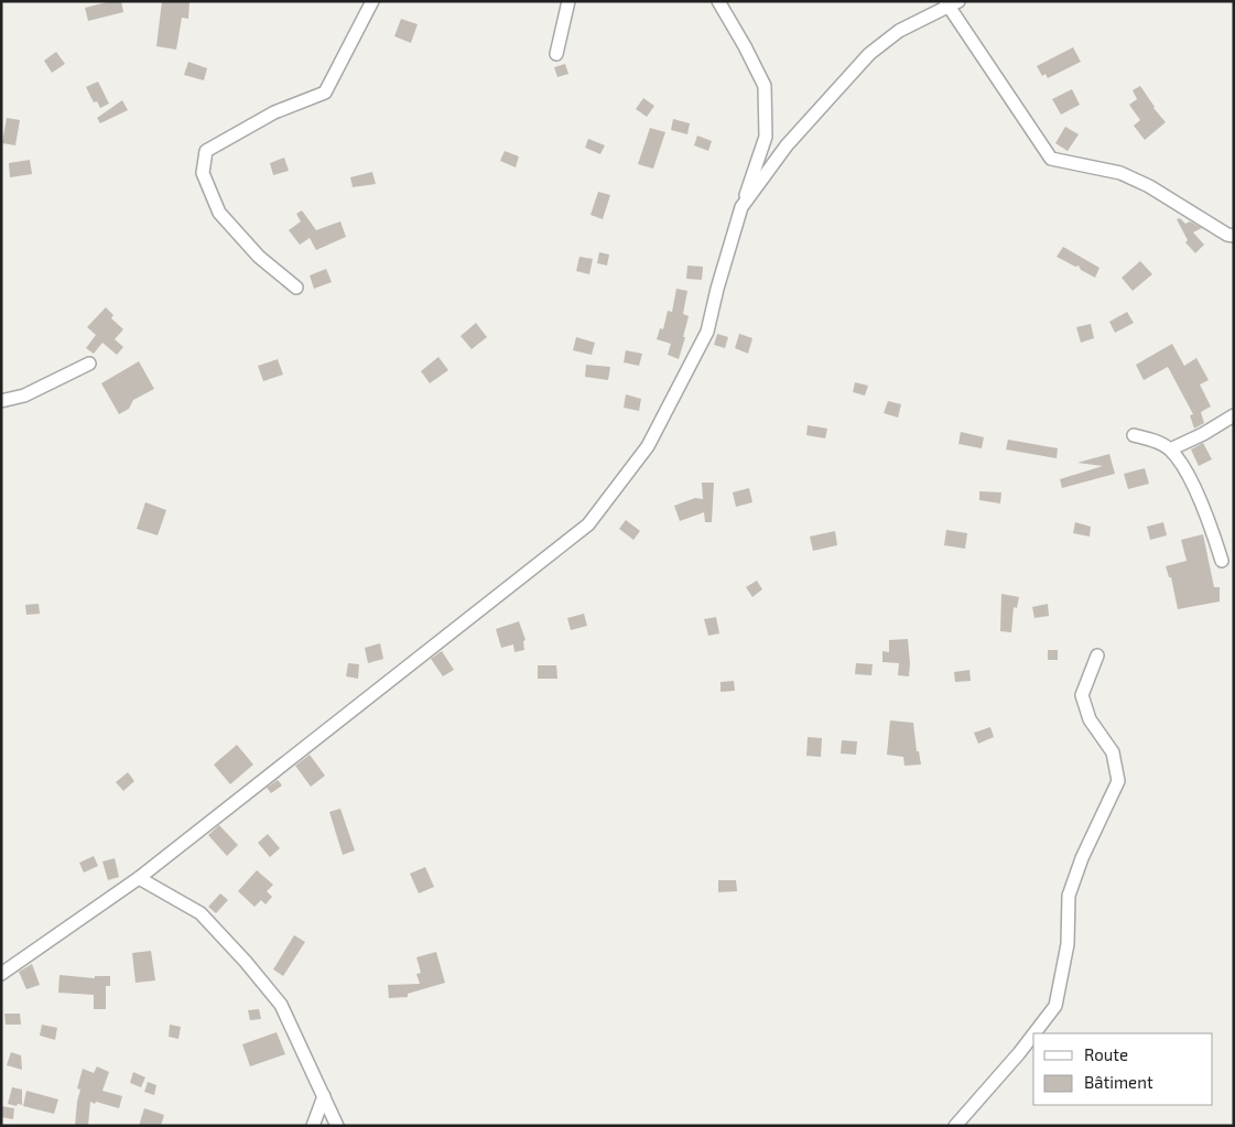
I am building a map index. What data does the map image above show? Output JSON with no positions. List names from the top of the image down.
{
  "legend": ["Route", "Bâtiment"]
}
